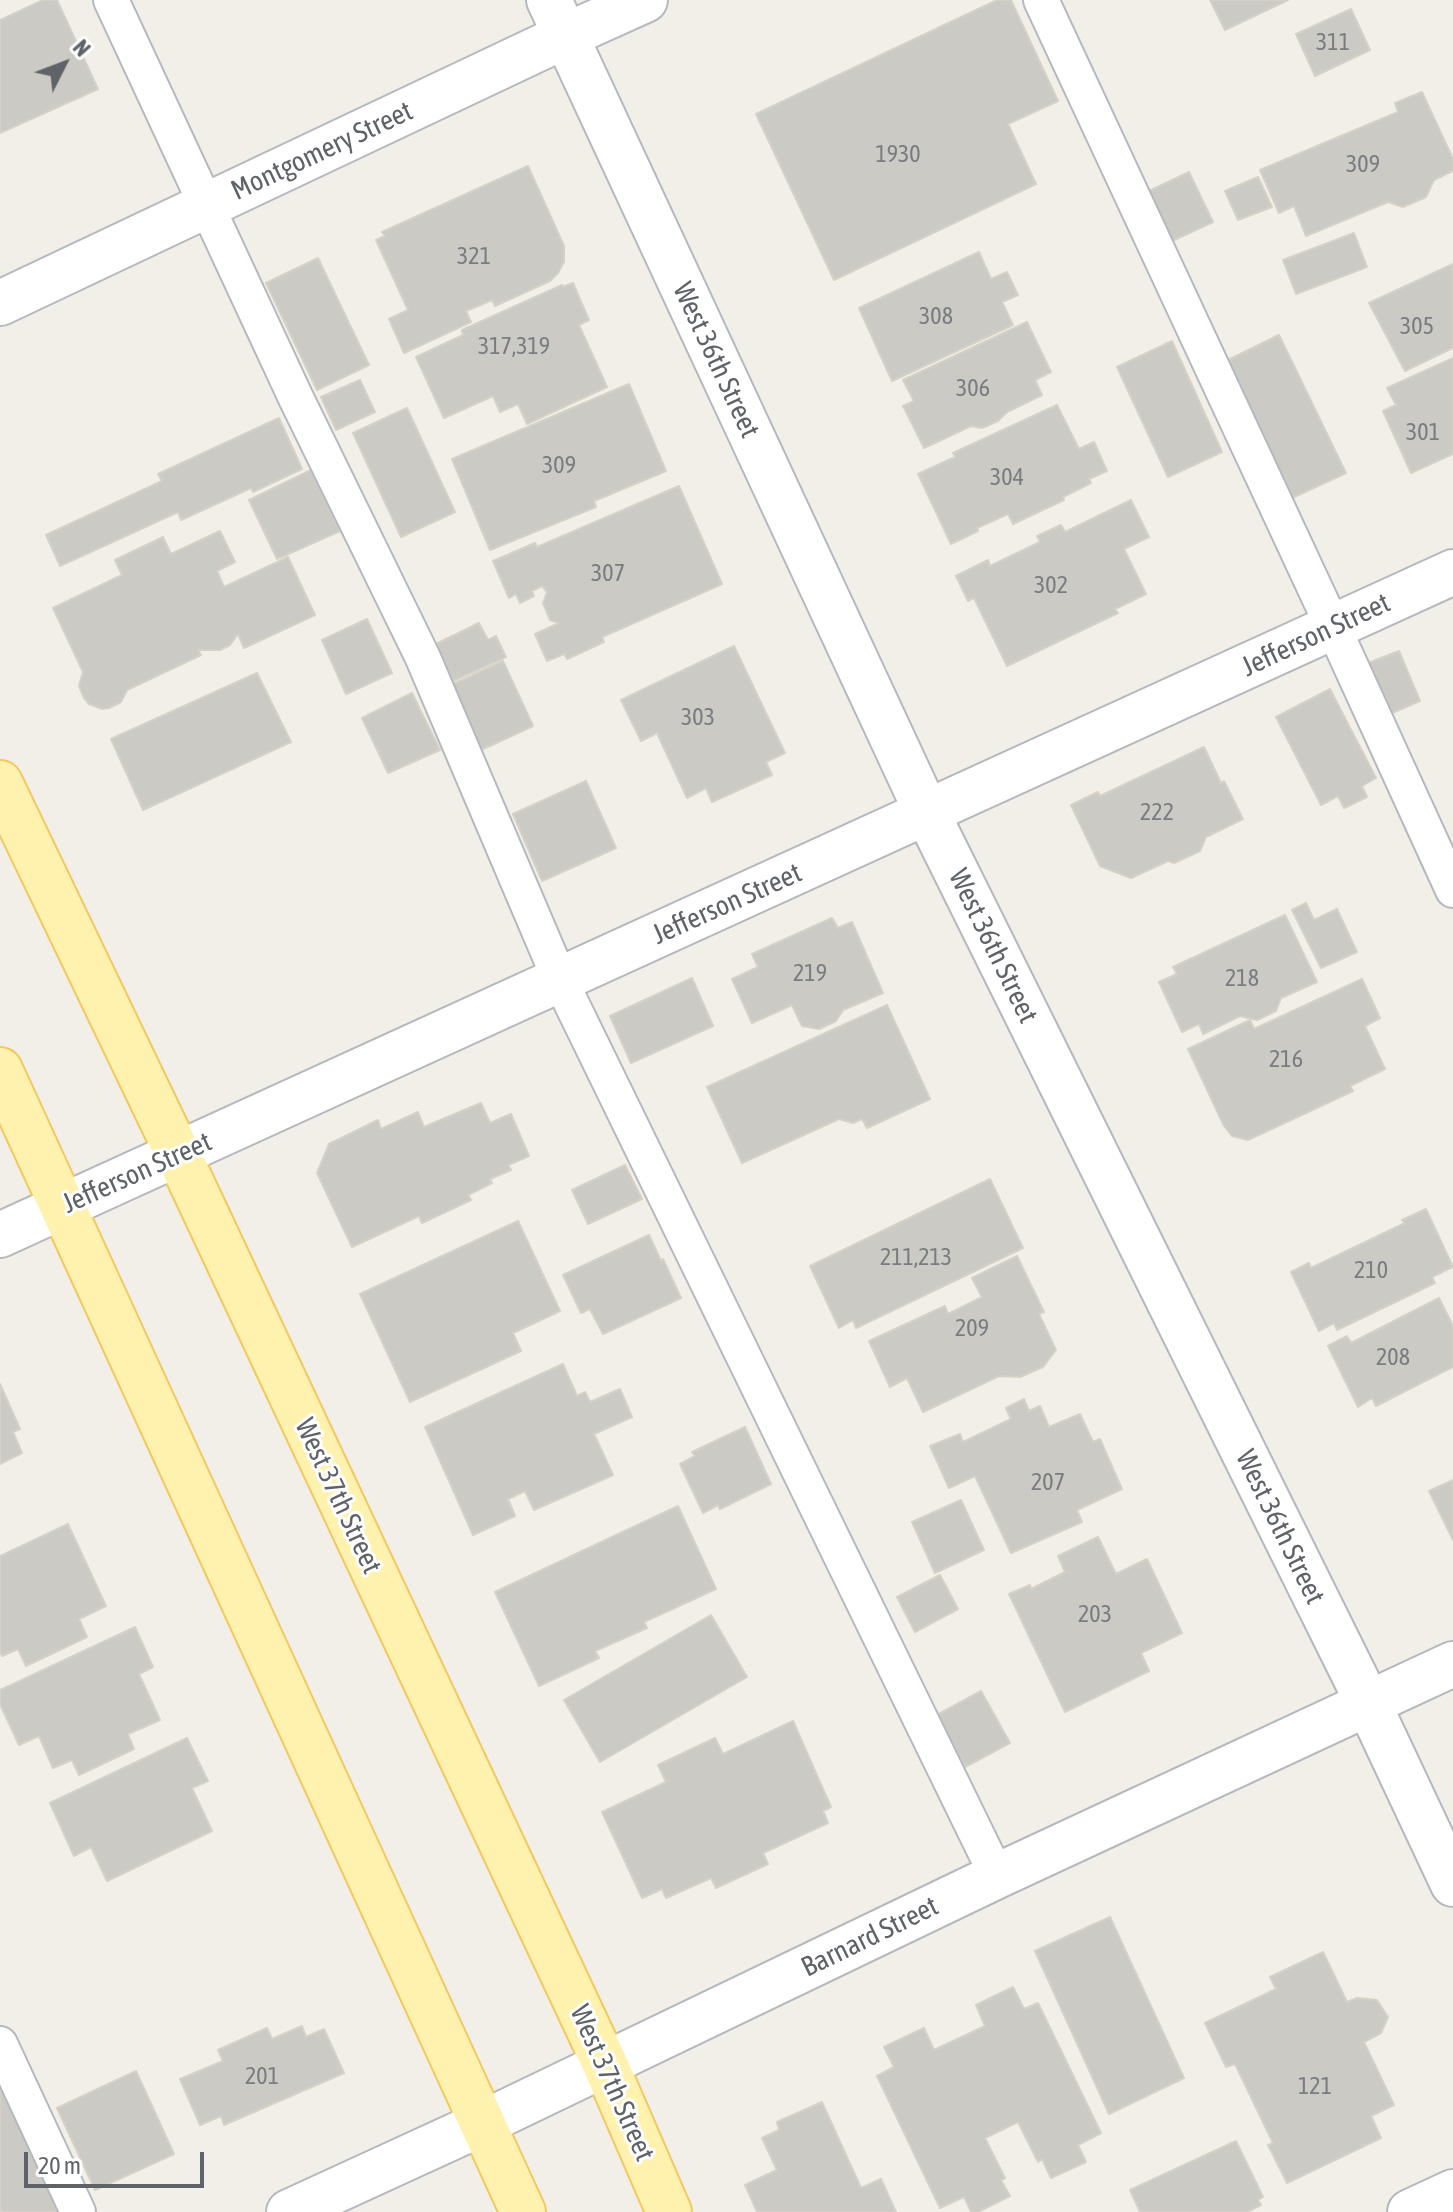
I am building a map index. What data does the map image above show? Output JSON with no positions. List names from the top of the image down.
{
  "streets": {
    "main road": ["West 37th Street"],
    "street": [
      "Montgomery Street",
      "West 36th Street",
      "Jefferson Street",
      "Barnard Street"
    ]
  },
  "crossings": [
    ["Montgomery Street", "West 36th Street"],
    ["West 36th Street", "Jefferson Street"],
    ["West 36th Street", "Barnard Street"],
    ["Jefferson Street", "West 37th Street"],
    ["West 37th Street", "Barnard Street"]
  ],
  "house_numbers": [
    "311",
    "1930",
    "309",
    "321",
    "308",
    "305",
    "317,319",
    "306",
    "301",
    "309",
    "304",
    "307",
    "302",
    "303",
    "222",
    "219",
    "218",
    "216",
    "211,213",
    "210",
    "209",
    "208",
    "207",
    "203",
    "201",
    "121"
  ],
  "scale_bar": "20 m",
  "north": "top right"
}
